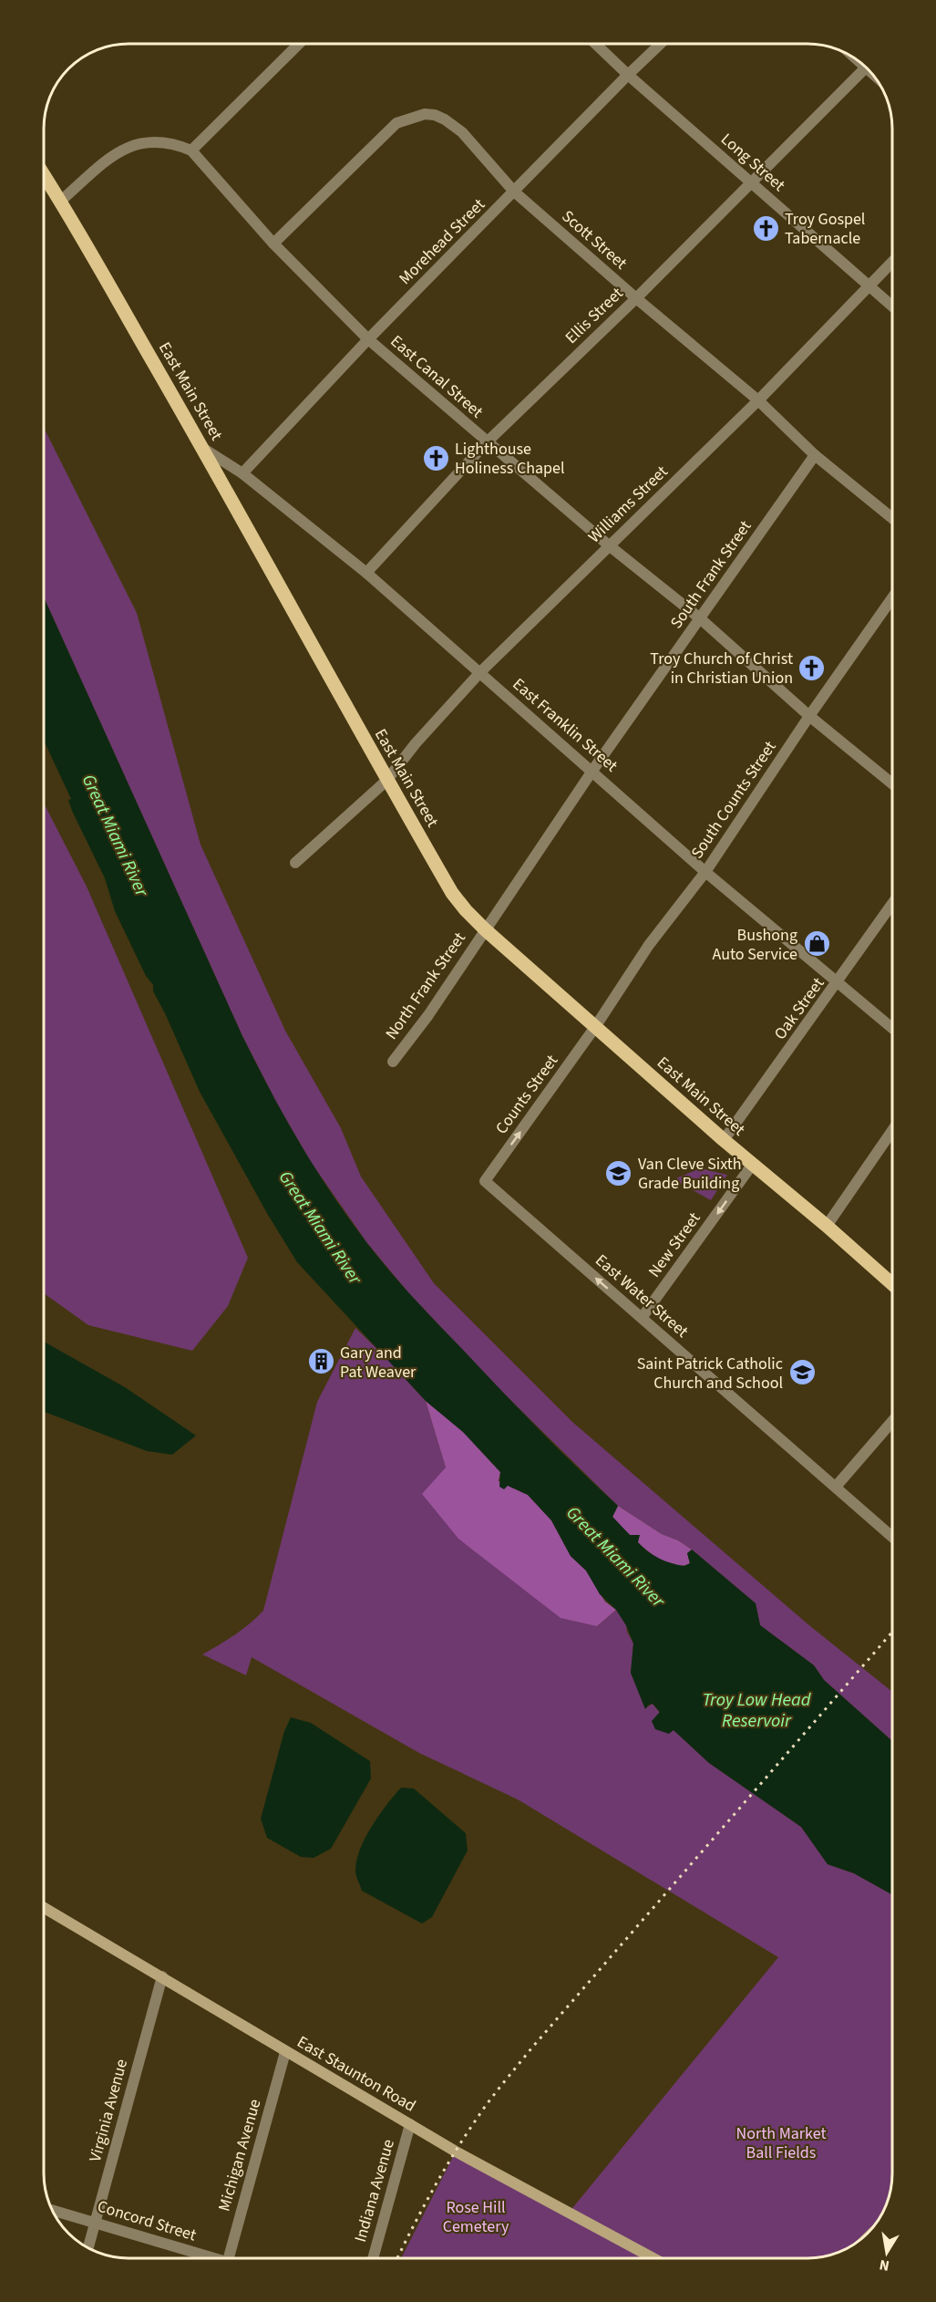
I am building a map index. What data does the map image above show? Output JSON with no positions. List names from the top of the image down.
{
  "streets": {
    "main road": ["East Main Street", "East Staunton Road"],
    "street": [
      "Long Street",
      "Scott Street",
      "Morehead Street",
      "Ellis Street",
      "East Canal Street",
      "Williams Street",
      "South Frank Street",
      "East Franklin Street",
      "South Counts Street",
      "North Frank Street",
      "Oak Street",
      "Counts Street",
      "New Street",
      "East Water Street",
      "Virginia Avenue",
      "Michigan Avenue",
      "Indiana Avenue",
      "Concord Street"
    ]
  },
  "crossings": [
    ["Long Street", "Morehead Street"],
    ["Long Street", "Ellis Street"],
    ["Long Street", "Williams Street"],
    ["Scott Street", "Morehead Street"],
    ["Scott Street", "Ellis Street"],
    ["Scott Street", "East Canal Street"],
    ["Scott Street", "Williams Street"],
    ["Scott Street", "South Frank Street"],
    ["Morehead Street", "East Canal Street"],
    ["Morehead Street", "East Franklin Street"],
    ["Ellis Street", "East Canal Street"],
    ["Ellis Street", "East Franklin Street"],
    ["East Canal Street", "East Main Street"],
    ["East Canal Street", "Williams Street"],
    ["East Canal Street", "South Frank Street"],
    ["East Canal Street", "South Counts Street"],
    ["East Main Street", "Williams Street"],
    ["East Main Street", "South Frank Street"],
    ["East Main Street", "East Franklin Street"],
    ["East Main Street", "South Counts Street"],
    ["East Main Street", "North Frank Street"],
    ["East Main Street", "Oak Street"],
    ["East Main Street", "Counts Street"],
    ["East Main Street", "New Street"],
    ["Williams Street", "East Franklin Street"],
    ["South Frank Street", "East Franklin Street"],
    ["South Frank Street", "North Frank Street"],
    ["East Franklin Street", "South Counts Street"],
    ["East Franklin Street", "Oak Street"],
    ["South Counts Street", "Counts Street"],
    ["Counts Street", "East Water Street"],
    ["New Street", "East Water Street"],
    ["East Staunton Road", "Virginia Avenue"],
    ["East Staunton Road", "Michigan Avenue"],
    ["East Staunton Road", "Indiana Avenue"],
    ["Virginia Avenue", "Concord Street"]
  ],
  "one_way": ["Counts Street", "New Street", "East Water Street"],
  "water": ["Great Miami River", "Troy Low Head Reservoir"],
  "parks": ["North Market Ball Fields", "Rose Hill Cemetery"],
  "places": {
    "church": ["Troy Gospel Tabernacle", "Lighthouse Holiness Chapel", "Troy Church of Christ in Christian Union"],
    "shop": ["Bushong Auto Service"],
    "school or university": ["Van Cleve Sixth Grade Building", "Saint Patrick Catholic Church and School"],
    "building": ["Gary and Pat Weaver"]
  },
  "north": "bottom"
}
